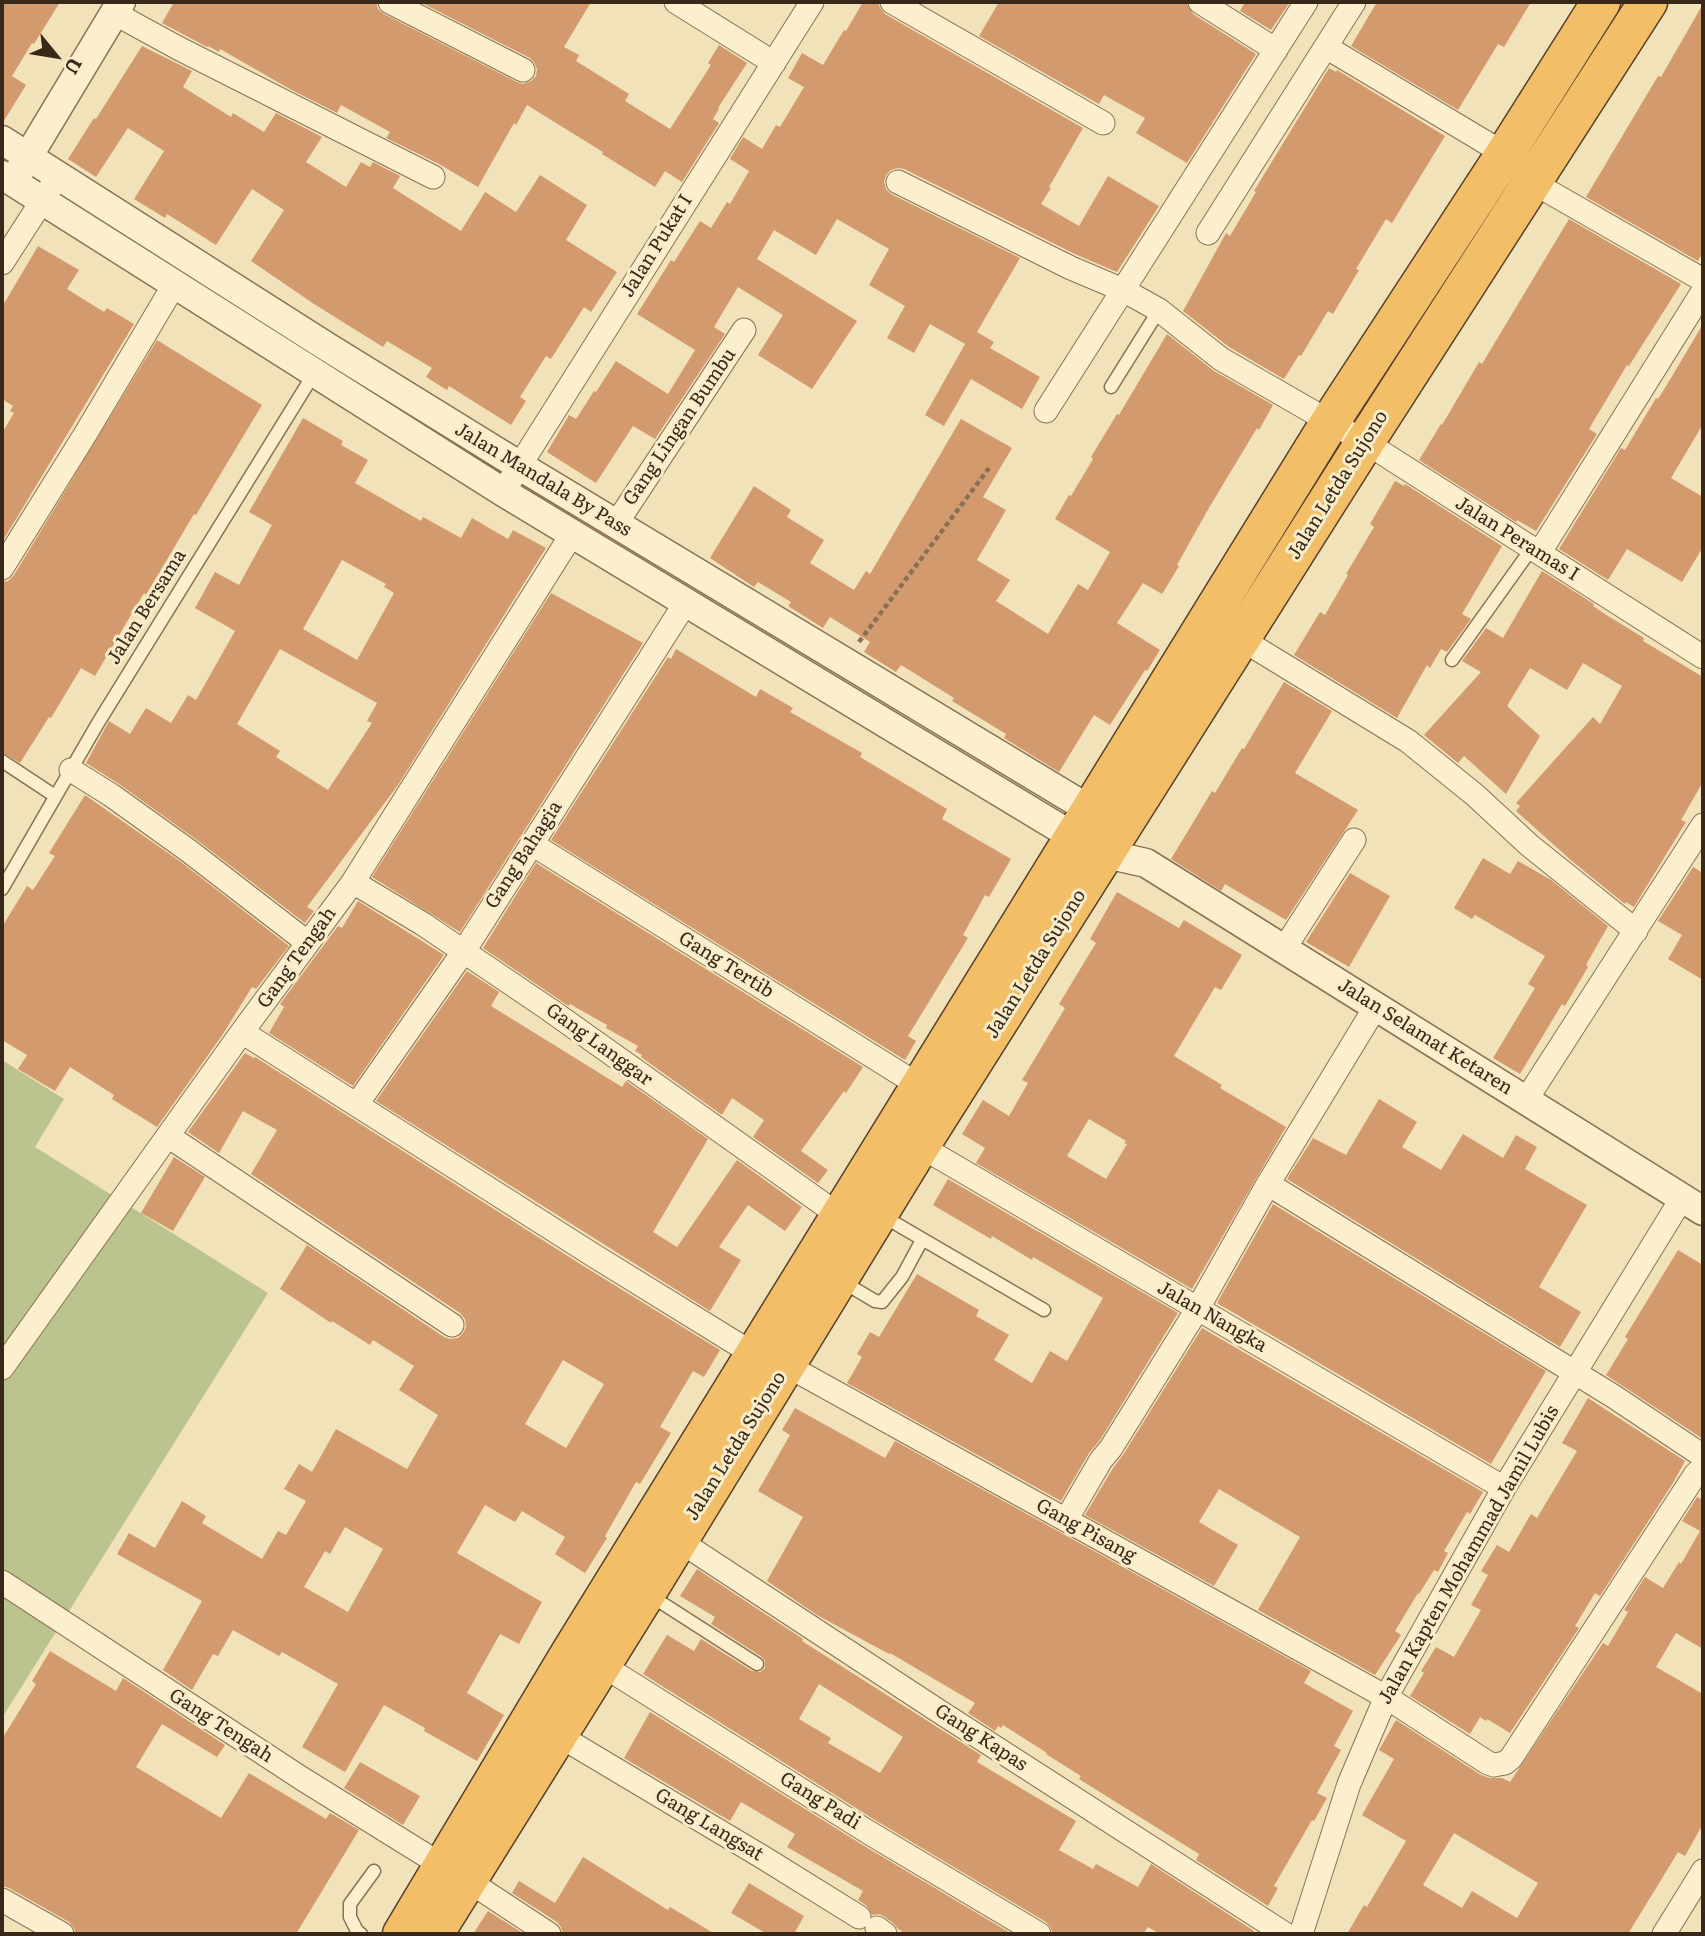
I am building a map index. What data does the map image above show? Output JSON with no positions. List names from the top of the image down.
{
  "streets": {
    "highway": ["Jalan Letda Sujono"],
    "street": [
      "Jalan Pukat I",
      "Gang Lingan Bumbu",
      "Jalan Mandala By Pass",
      "Jalan Peramas I",
      "Gang Bahagia",
      "Gang Tengah",
      "Gang Tertib",
      "Jalan Selamat Ketaren",
      "Gang Langgar",
      "Jalan Nangka",
      "Gang Pisang",
      "Jalan Kapten Mohammad Jamil Lubis",
      "Gang Kapas",
      "Gang Padi",
      "Gang Langsat"
    ],
    "lane": ["Jalan Bersama"]
  },
  "crossings": [
    ["Jalan Pukat I", "Jalan Mandala By Pass"],
    ["Gang Lingan Bumbu", "Jalan Mandala By Pass"],
    ["Jalan Mandala By Pass", "Jalan Letda Sujono"],
    ["Jalan Mandala By Pass", "Jalan Bersama"],
    ["Jalan Mandala By Pass", "Gang Bahagia"],
    ["Jalan Mandala By Pass", "Gang Tengah"],
    ["Jalan Mandala By Pass", "Jalan Selamat Ketaren"],
    ["Jalan Letda Sujono", "Jalan Peramas I"],
    ["Jalan Letda Sujono", "Gang Tengah"],
    ["Jalan Letda Sujono", "Gang Tertib"],
    ["Jalan Letda Sujono", "Jalan Selamat Ketaren"],
    ["Jalan Letda Sujono", "Gang Langgar"],
    ["Jalan Letda Sujono", "Jalan Nangka"],
    ["Jalan Letda Sujono", "Gang Pisang"],
    ["Jalan Letda Sujono", "Gang Kapas"],
    ["Jalan Letda Sujono", "Gang Padi"],
    ["Jalan Letda Sujono", "Gang Langsat"],
    ["Gang Bahagia", "Gang Tertib"],
    ["Gang Bahagia", "Gang Langgar"],
    ["Gang Bahagia", "Gang Pisang"],
    ["Gang Tengah", "Gang Langgar"],
    ["Gang Tengah", "Gang Pisang"],
    ["Jalan Selamat Ketaren", "Jalan Kapten Mohammad Jamil Lubis"],
    ["Jalan Nangka", "Jalan Kapten Mohammad Jamil Lubis"],
    ["Gang Pisang", "Jalan Kapten Mohammad Jamil Lubis"]
  ],
  "north": "bottom right"
}
